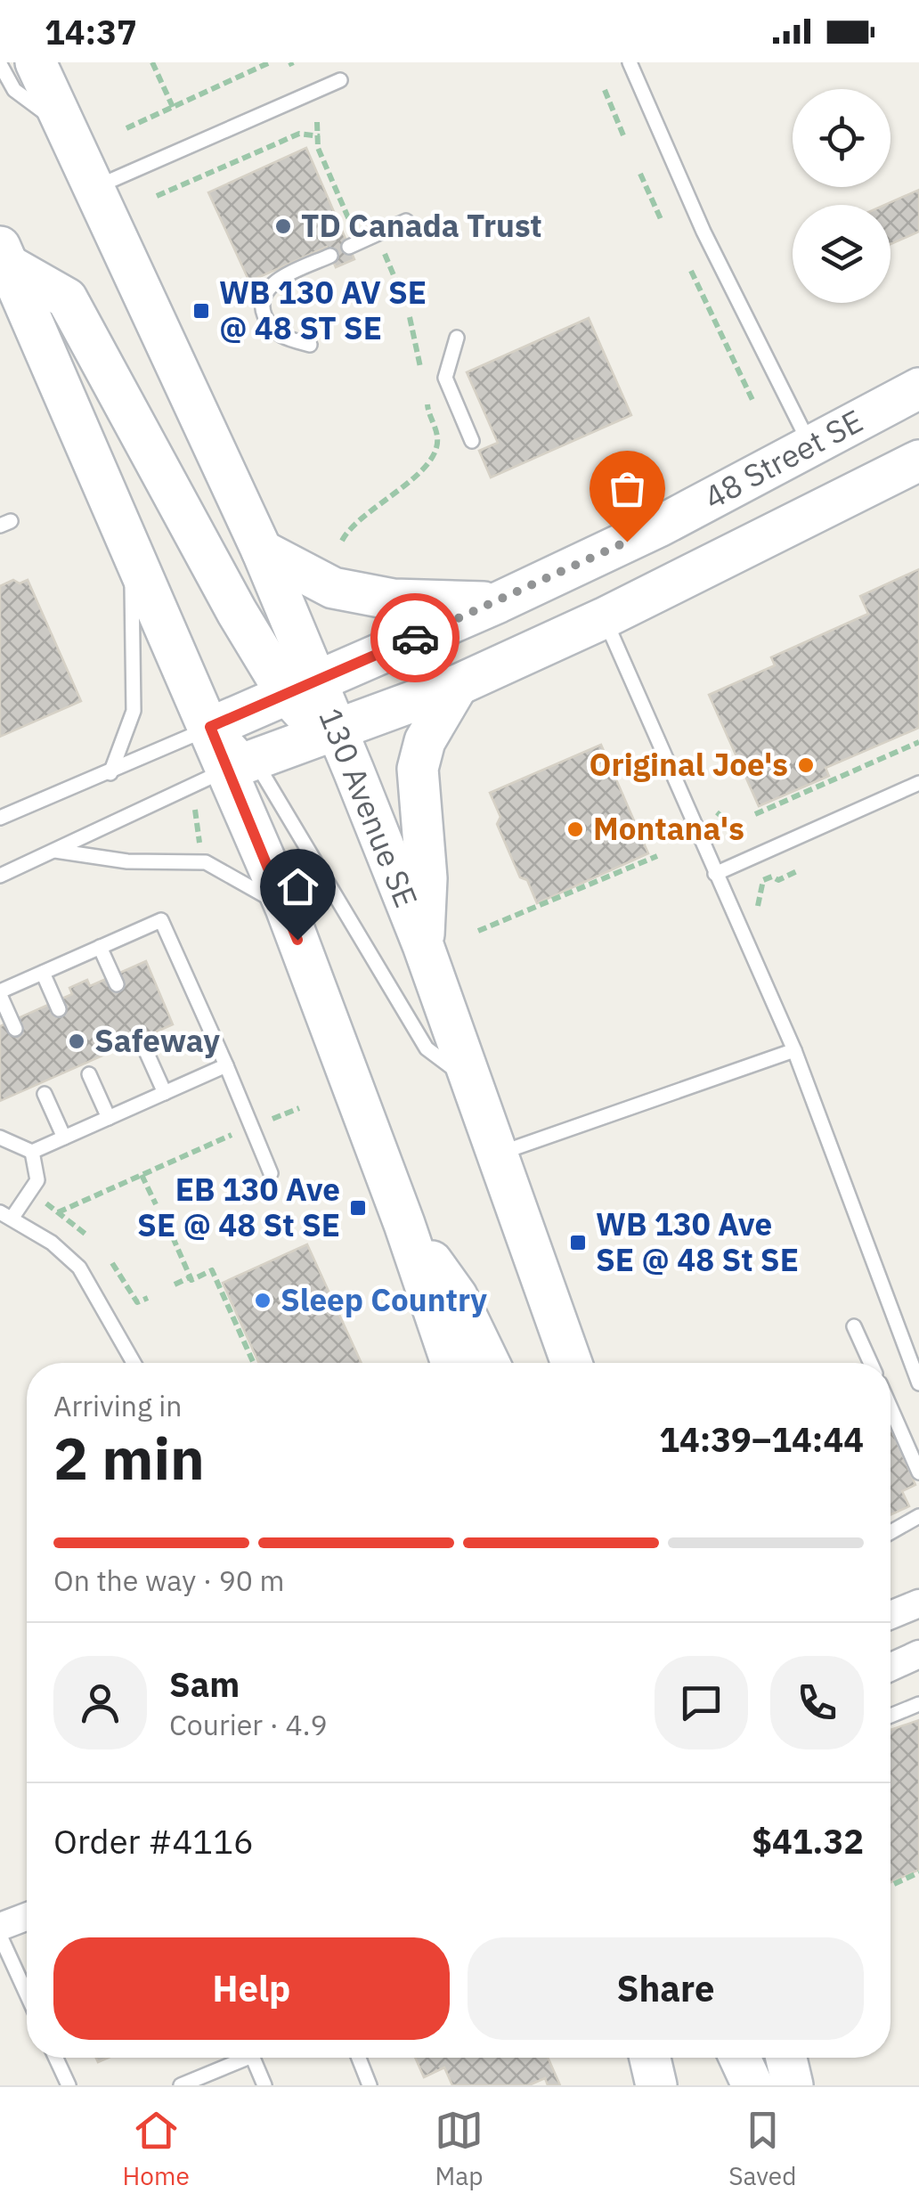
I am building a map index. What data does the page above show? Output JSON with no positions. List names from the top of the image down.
{
  "streets": {
    "main road": ["48 Street SE", "130 Avenue SE"]
  },
  "crossings": [
    ["48 Street SE", "130 Avenue SE"]
  ],
  "places": {
    "other": [
      "TD Canada Trust",
      "Original Joe's",
      "Montana's",
      "Safeway",
      "Sleep Country"
    ],
    "transit": ["WB 130 AV SE @ 48 ST SE", "EB 130 Ave SE @ 48 St SE", "WB 130 Ave SE @ 48 St SE"]
  },
  "page": {
    "status": "14:37",
    "heading": ["2 min", "Arriving in", "14:39–14:44"],
    "panel": [
      "Sam",
      "Courier · 4.9",
      "Order #4116",
      "$41.32"
    ],
    "bar": "On the way · 90 m",
    "buttons": ["Help", "Share"],
    "tabs": ["Home", "Map", "Saved"]
  }
}
